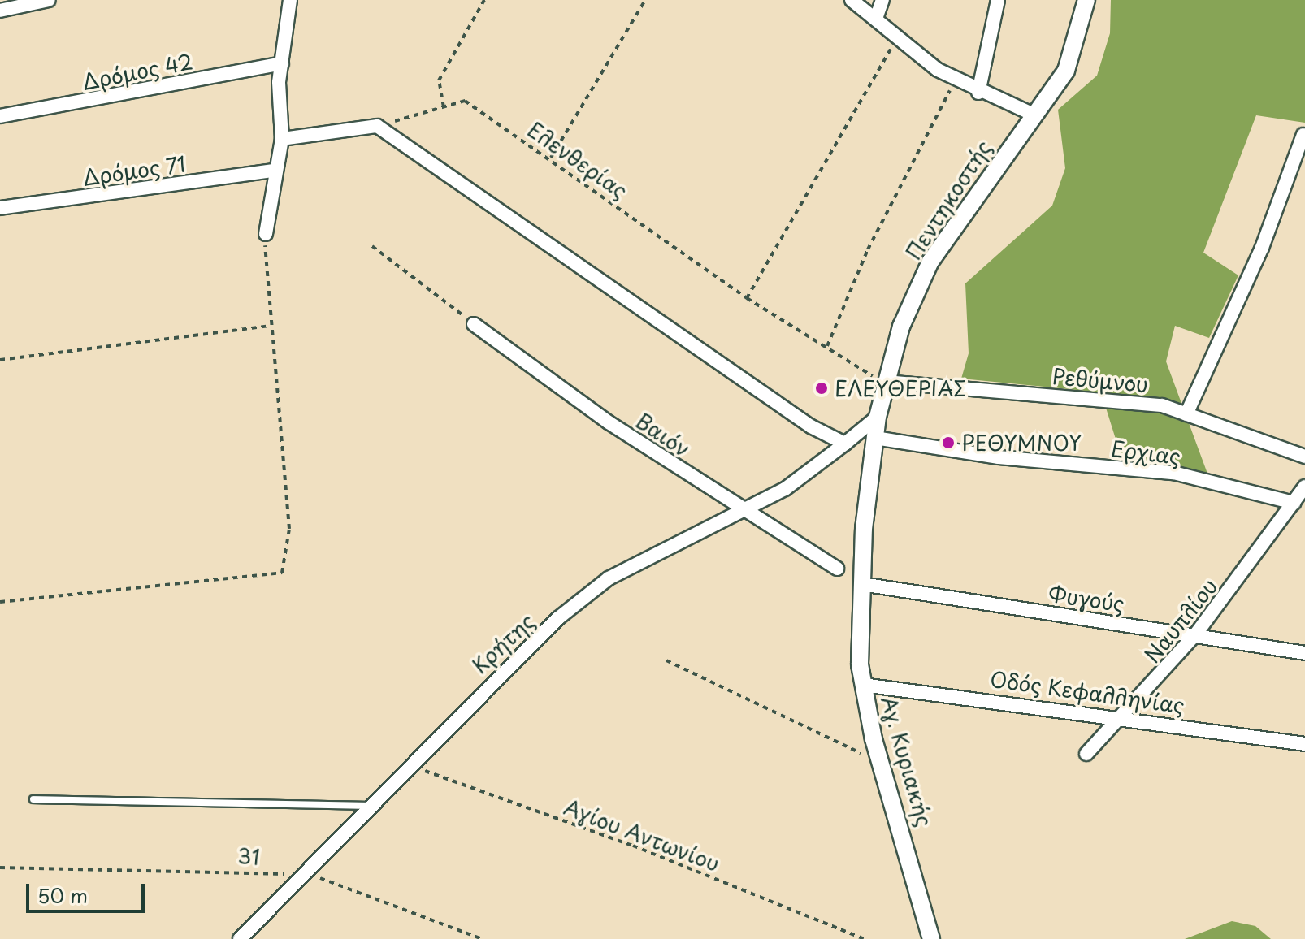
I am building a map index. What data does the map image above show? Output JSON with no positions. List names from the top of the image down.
{
  "streets": {
    "street": [
      "Δρόμος 42",
      "Δρόμος 71",
      "Πεντηκοστής",
      "Ρεθύμνου",
      "Βαιόν",
      "Ερχιας",
      "Φυγούς",
      "Ναυπλίου",
      "Κρήτης",
      "Οδός Κεφαλληνίας",
      "Αγ. Κυριακής"
    ],
    "path": ["Ελενθερίας", "Αγίου Αντωνίου", "31"]
  },
  "crossings": [
    ["Ελενθερίας", "Πεντηκοστής"],
    ["Ελενθερίας", "Ρεθύμνου"],
    ["Πεντηκοστής", "Ρεθύμνου"],
    ["Πεντηκοστής", "Ερχιας"],
    ["Πεντηκοστής", "Κρήτης"],
    ["Πεντηκοστής", "Αγ. Κυριακής"],
    ["Βαιόν", "Κρήτης"],
    ["Ερχιας", "Ναυπλίου"],
    ["Ερχιας", "Αγ. Κυριακής"],
    ["Φυγούς", "Ναυπλίου"],
    ["Φυγούς", "Αγ. Κυριακής"],
    ["Ναυπλίου", "Οδός Κεφαλληνίας"],
    ["Κρήτης", "Αγίου Αντωνίου"],
    ["Κρήτης", "31"],
    ["Οδός Κεφαλληνίας", "Αγ. Κυριακής"]
  ],
  "places": ["ΕΛΕΥΘΕΡΙΑΣ", "ΡΕΘΥΜΝΟΥ"],
  "scale_bar": "50 m"
}
